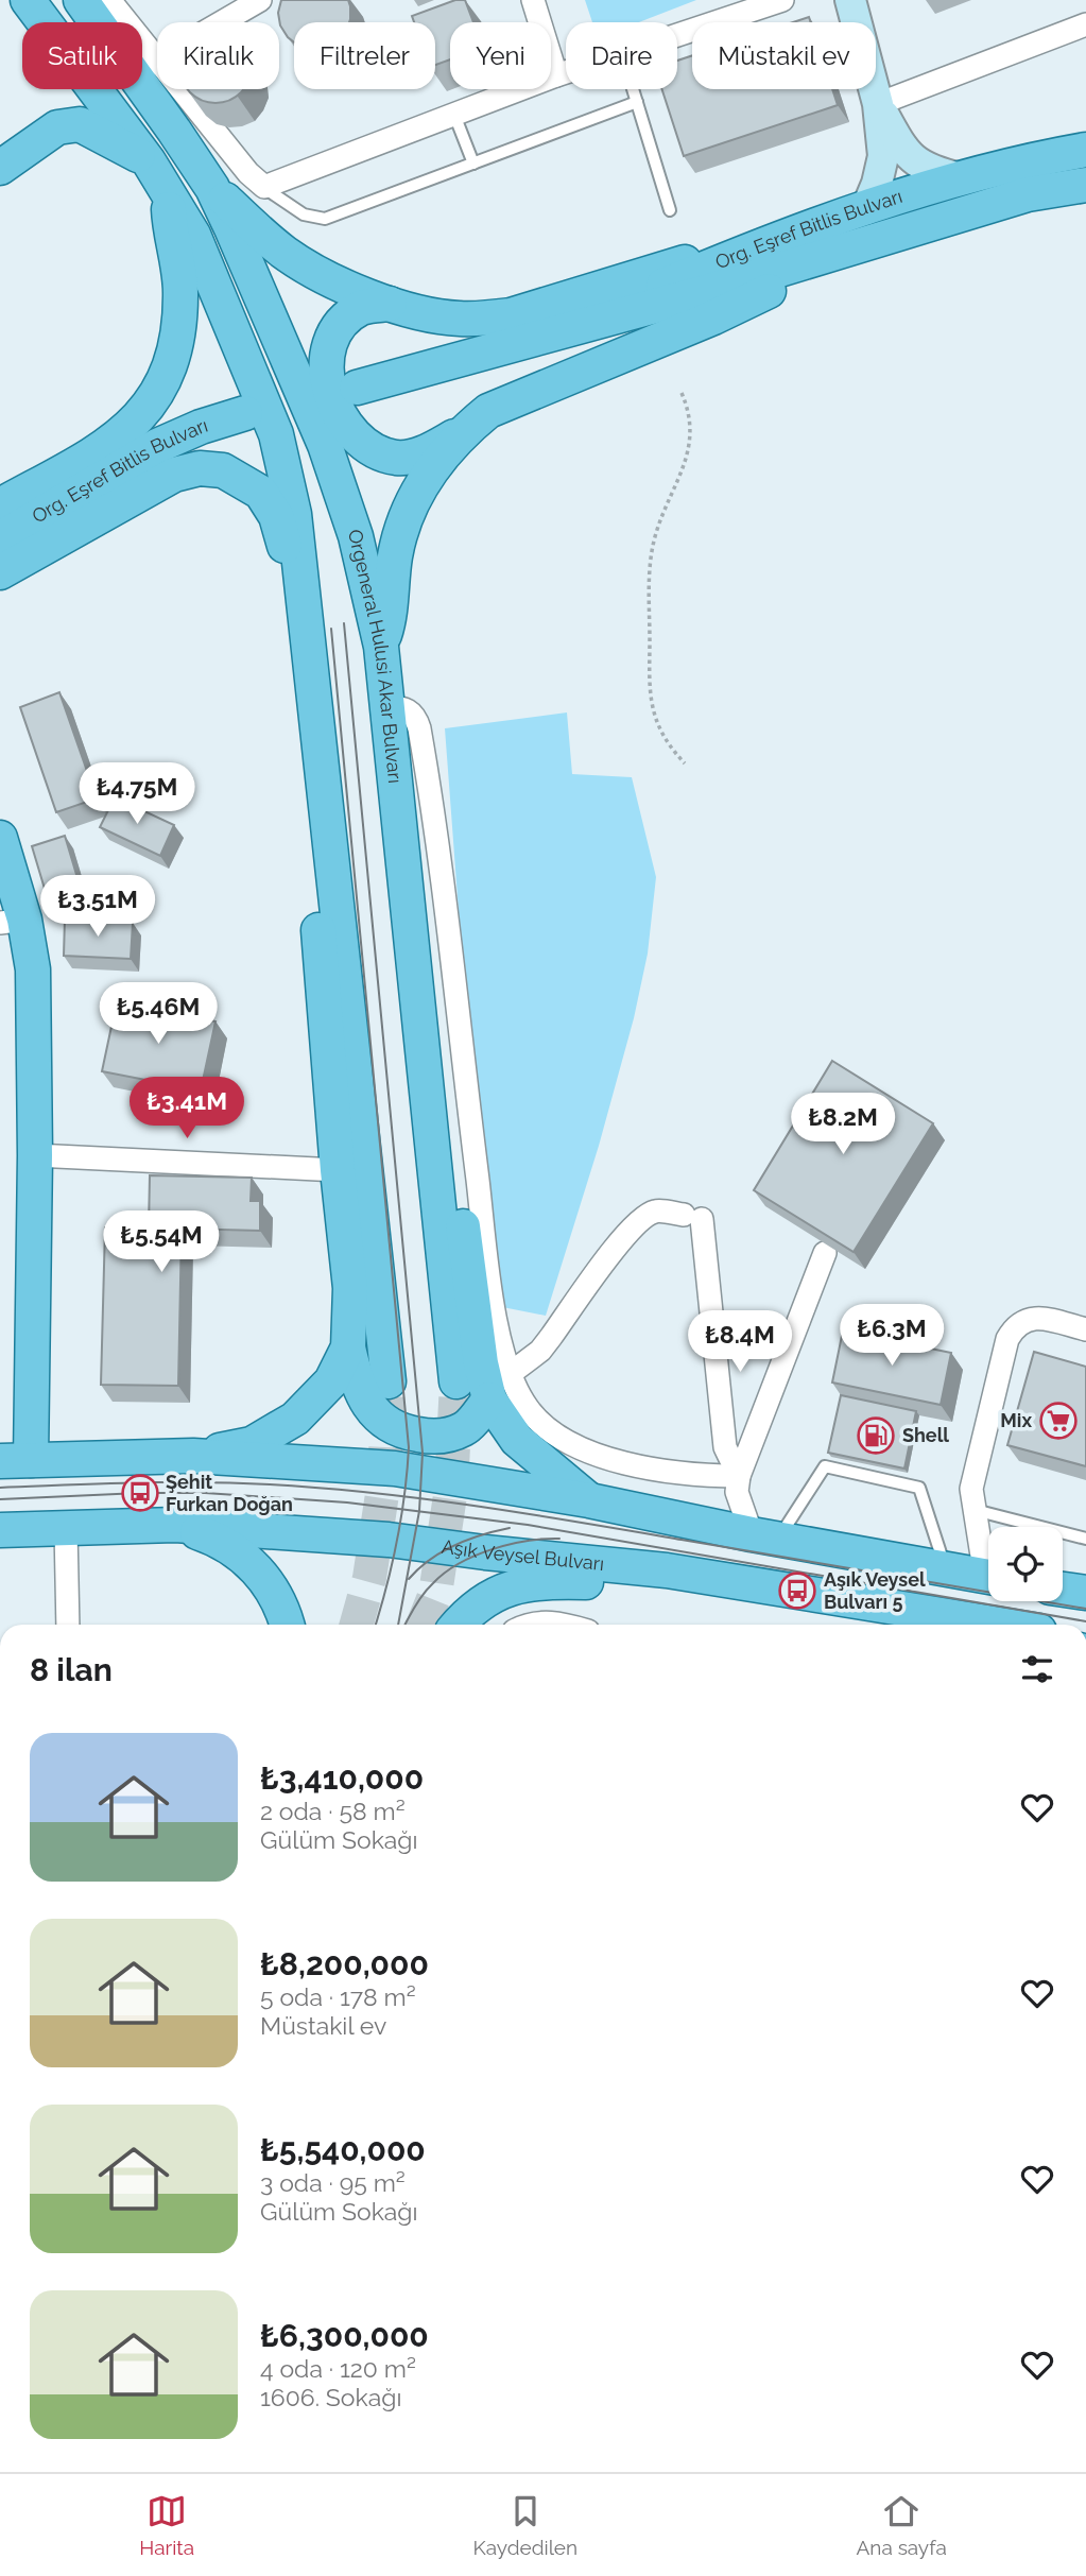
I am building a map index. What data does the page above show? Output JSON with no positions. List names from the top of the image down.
{
  "streets": {
    "main road": ["Org. Eşref Bitlis Bulvarı", "Orgeneral Hulusi Akar Bulvarı", "Aşık Veysel Bulvarı"]
  },
  "places": {
    "supermarket": ["Mix"],
    "fuel station": ["Shell"],
    "bus stop": ["Şehit Furkan Doğan", "Aşık Veysel Bulvarı 5"]
  },
  "page": {
    "chip": [
      "Satılık",
      "Kiralık",
      "Filtreler",
      "Yeni",
      "Daire",
      "Müstakil ev"
    ],
    "price": [
      "₺4.75M",
      "₺3.51M",
      "₺5.46M",
      "₺3.41M",
      "₺8.2M",
      "₺5.54M",
      "₺6.3M",
      "₺8.4M"
    ],
    "heading": "8 ilan",
    "list": [
      {
        "name": "₺3,410,000",
        "note": "2 oda · 58 m² · Gülüm Sokağı"
      },
      {
        "name": "₺8,200,000",
        "note": "5 oda · 178 m² · Müstakil ev"
      },
      {
        "name": "₺5,540,000",
        "note": "3 oda · 95 m² · Gülüm Sokağı"
      },
      {
        "name": "₺6,300,000",
        "note": "4 oda · 120 m² · 1606. Sokağı"
      }
    ],
    "tabs": ["Harita", "Kaydedilen", "Ana sayfa"]
  }
}
